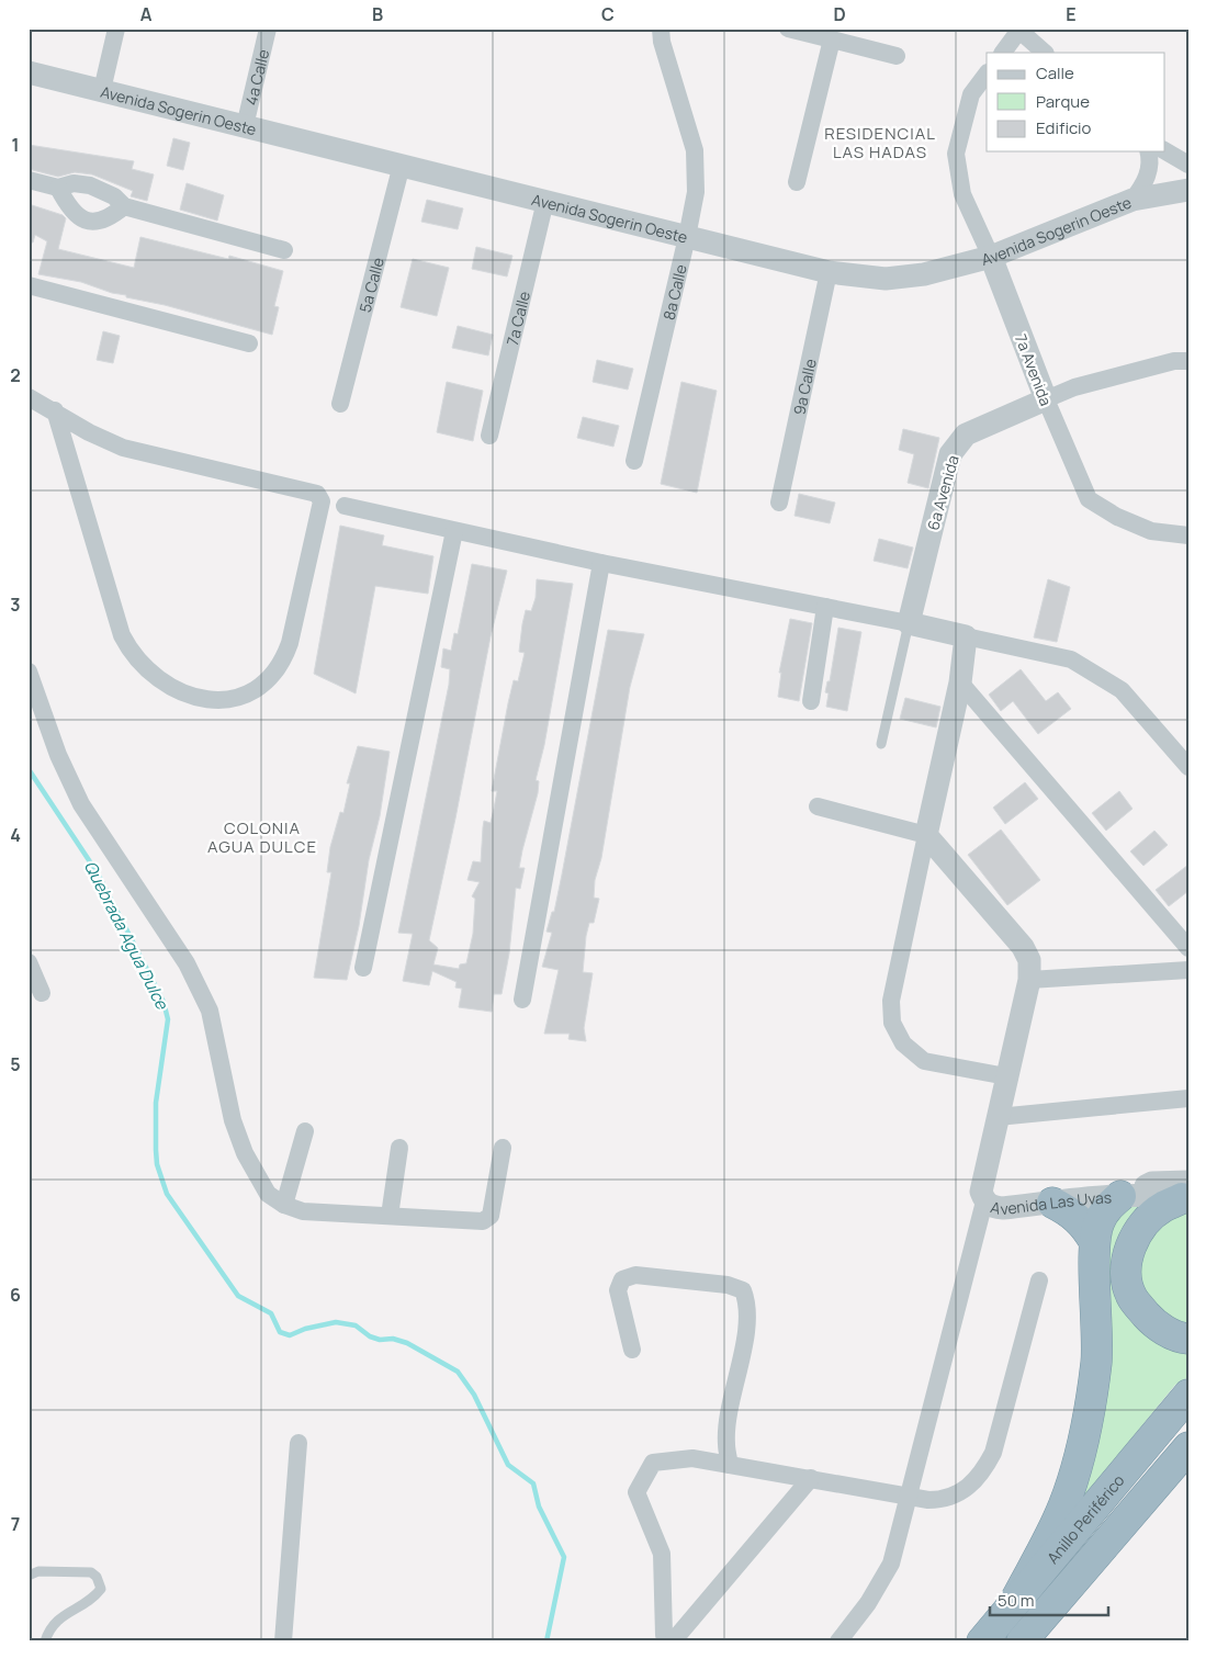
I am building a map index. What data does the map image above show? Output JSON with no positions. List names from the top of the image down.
{
  "streets": {
    "highway": ["Anillo Periférico"],
    "street": [
      "4a Calle",
      "Avenida Sogerin Oeste",
      "5a Calle",
      "8a Calle",
      "7a Calle",
      "7a Avenida",
      "9a Calle",
      "6a Avenida",
      "Avenida Las Uvas"
    ]
  },
  "crossings": [
    ["4a Calle", "Avenida Sogerin Oeste"],
    ["Avenida Sogerin Oeste", "5a Calle"],
    ["Avenida Sogerin Oeste", "8a Calle"],
    ["Avenida Sogerin Oeste", "7a Calle"],
    ["Avenida Sogerin Oeste", "7a Avenida"],
    ["Avenida Sogerin Oeste", "9a Calle"],
    ["7a Avenida", "6a Avenida"]
  ],
  "districts": ["RESIDENCIAL LAS HADAS", "COLONIA AGUA DULCE"],
  "water": ["Quebrada Agua Dulce"],
  "legend": ["Calle", "Parque", "Edificio"],
  "scale_bar": "50 m",
  "grid": {
    "columns": [
      "A",
      "B",
      "C",
      "D",
      "E"
    ],
    "rows": [
      "1",
      "2",
      "3",
      "4",
      "5",
      "6",
      "7"
    ]
  }
}
